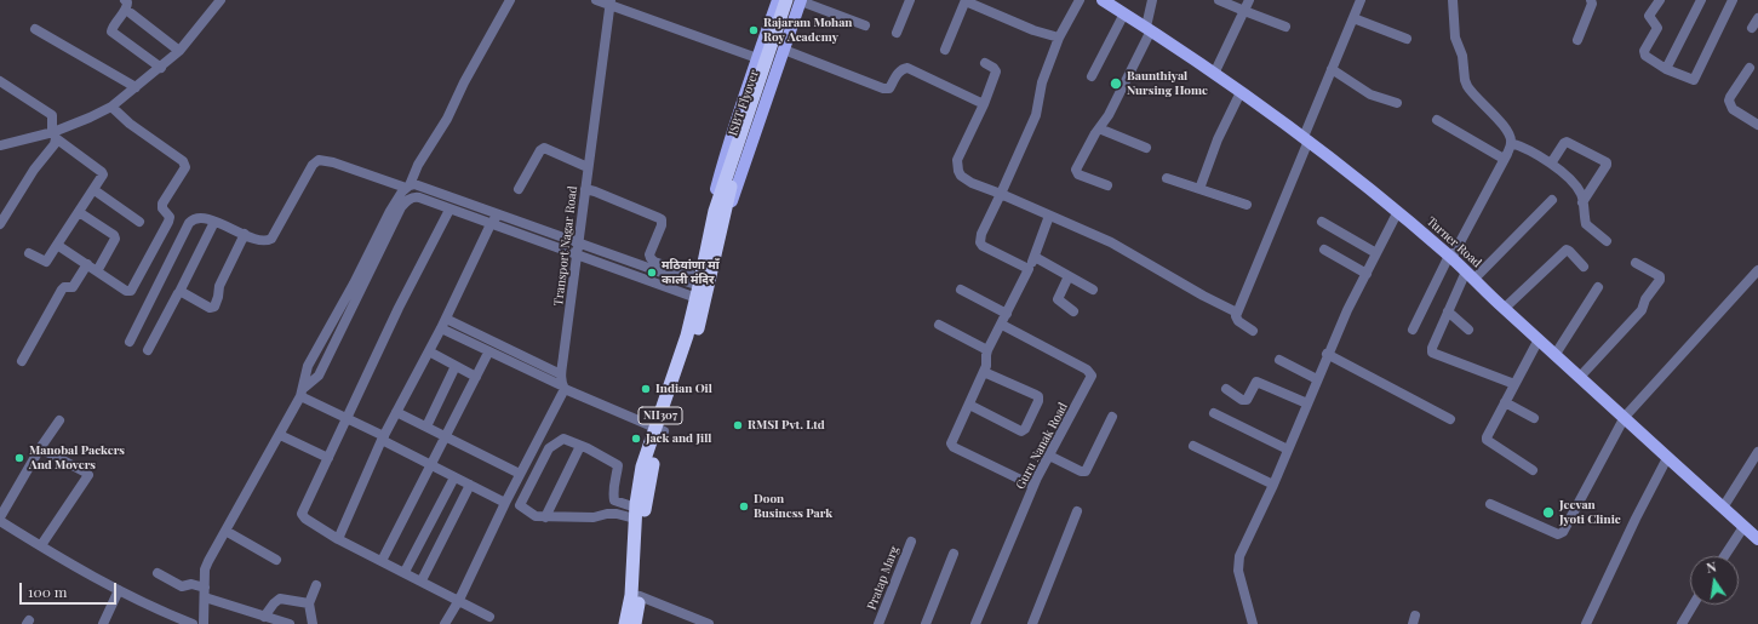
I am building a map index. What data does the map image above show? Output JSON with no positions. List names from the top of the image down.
{
  "streets": {
    "highway": ["ISBT Flyover", "NH307"],
    "main road": ["Turner Road"],
    "street": ["Transport Nagar Road", "Guru Nanak Road", "Pratap Marg"]
  },
  "crossings": [
    ["ISBT Flyover", "NH307"]
  ],
  "places": [
    "Rajaram Mohan Roy Academy",
    "Baunthiyal Nursing Home",
    "मठियांणा माँ काली मंदिर",
    "Indian Oil",
    "RMSI Pvt. Ltd",
    "Jack and Jill",
    "Manobal Packers And Movers",
    "Doon Business Park",
    "Jeevan Jyoti Clinic"
  ],
  "scale_bar": "100 m",
  "north": "top"
}
